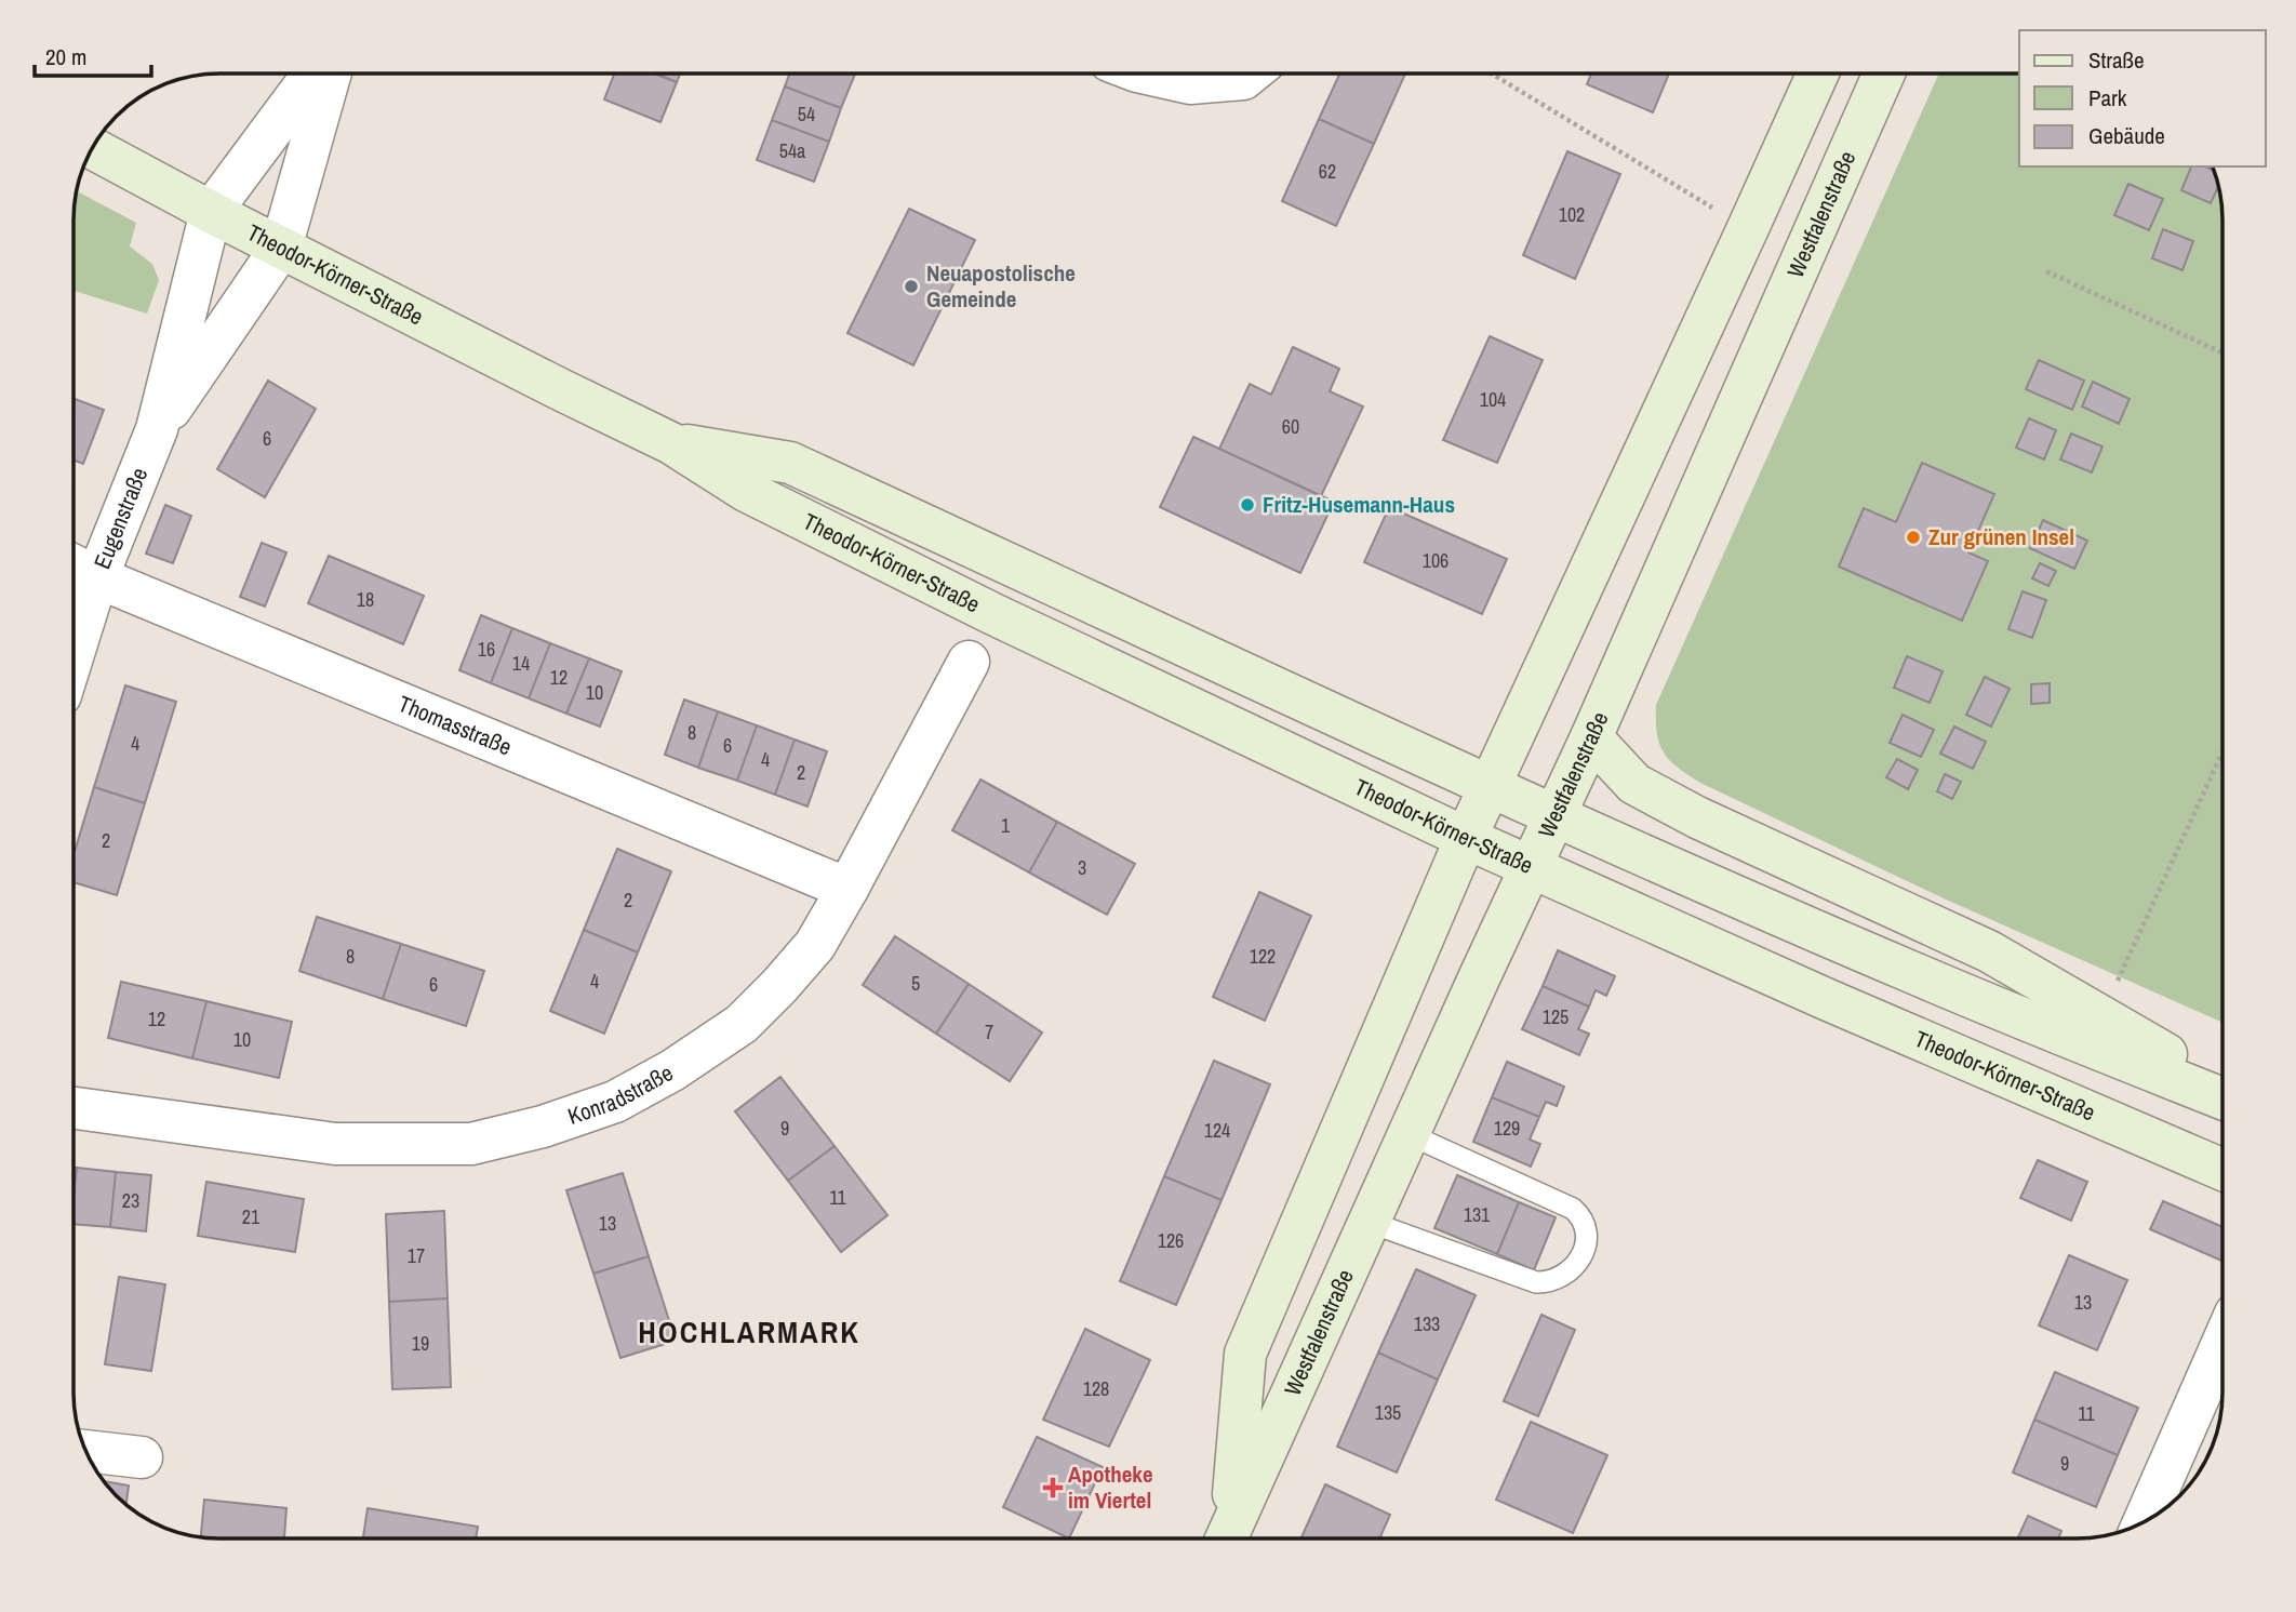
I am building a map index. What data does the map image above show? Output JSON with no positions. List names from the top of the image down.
{
  "streets": {
    "main road": ["Westfalenstraße", "Theodor-Körner-Straße"],
    "street": ["Eugenstraße", "Thomasstraße", "Konradstraße"]
  },
  "crossings": [
    ["Westfalenstraße", "Theodor-Körner-Straße"],
    ["Theodor-Körner-Straße", "Eugenstraße"],
    ["Eugenstraße", "Thomasstraße"],
    ["Thomasstraße", "Konradstraße"]
  ],
  "districts": ["HOCHLARMARK"],
  "places": {
    "other": ["Neuapostolische Gemeinde", "Fritz-Husemann-Haus", "Zur grünen Insel"],
    "health": ["Apotheke im Viertel"]
  },
  "house_numbers": [
    "54",
    "54a",
    "62",
    "102",
    "104",
    "60",
    "6",
    "106",
    "18",
    "16",
    "14",
    "12",
    "10",
    "8",
    "4",
    "6",
    "4",
    "2",
    "1",
    "2",
    "3",
    "2",
    "8",
    "122",
    "4",
    "5",
    "6",
    "125",
    "12",
    "7",
    "10",
    "9",
    "129",
    "124",
    "11",
    "23",
    "131",
    "21",
    "13",
    "126",
    "17",
    "13",
    "133",
    "19",
    "128",
    "135",
    "11",
    "9"
  ],
  "legend": ["Straße", "Park", "Gebäude"],
  "scale_bar": "20 m"
}
